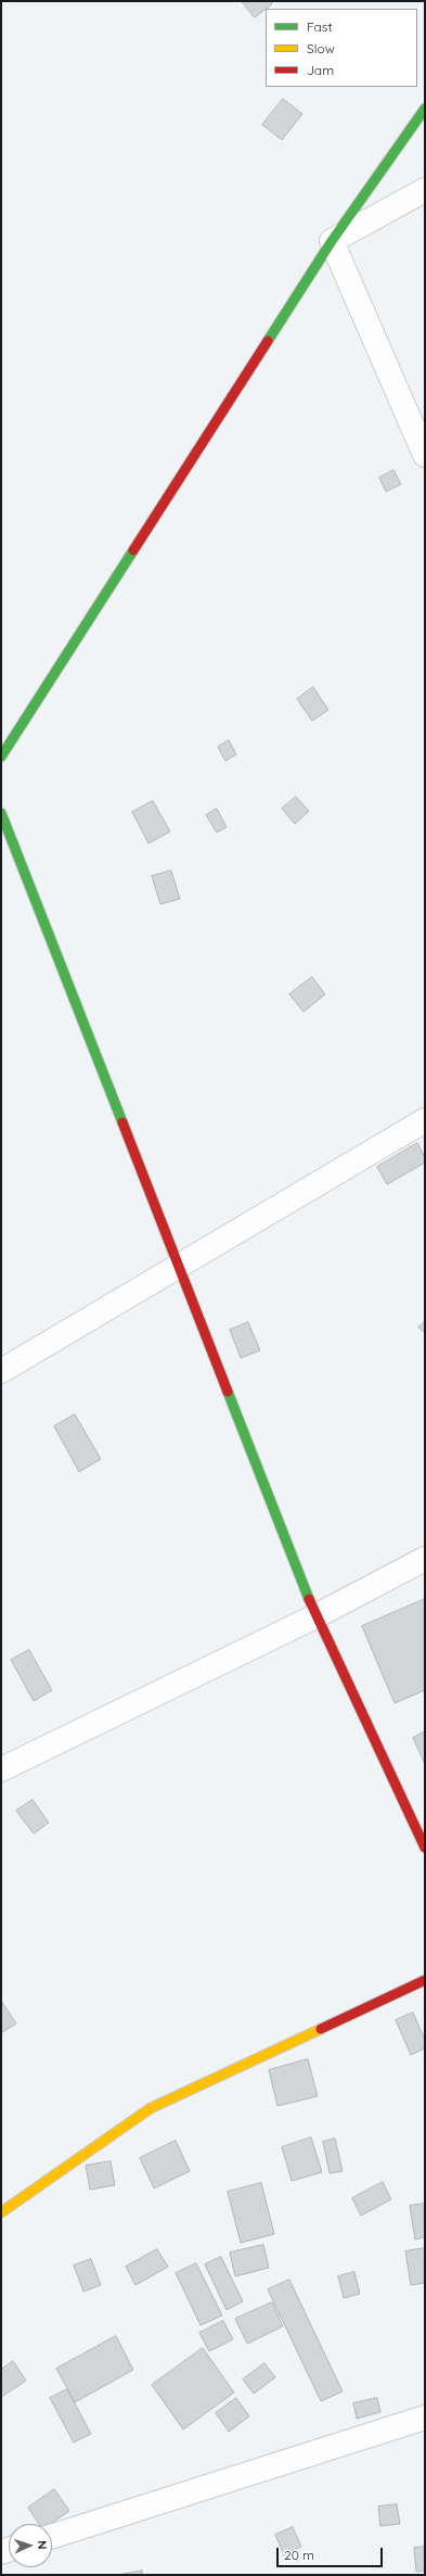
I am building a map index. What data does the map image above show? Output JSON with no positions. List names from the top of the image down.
{
  "legend": ["Fast", "Slow", "Jam"],
  "scale_bar": "20 m",
  "north": "right"
}
